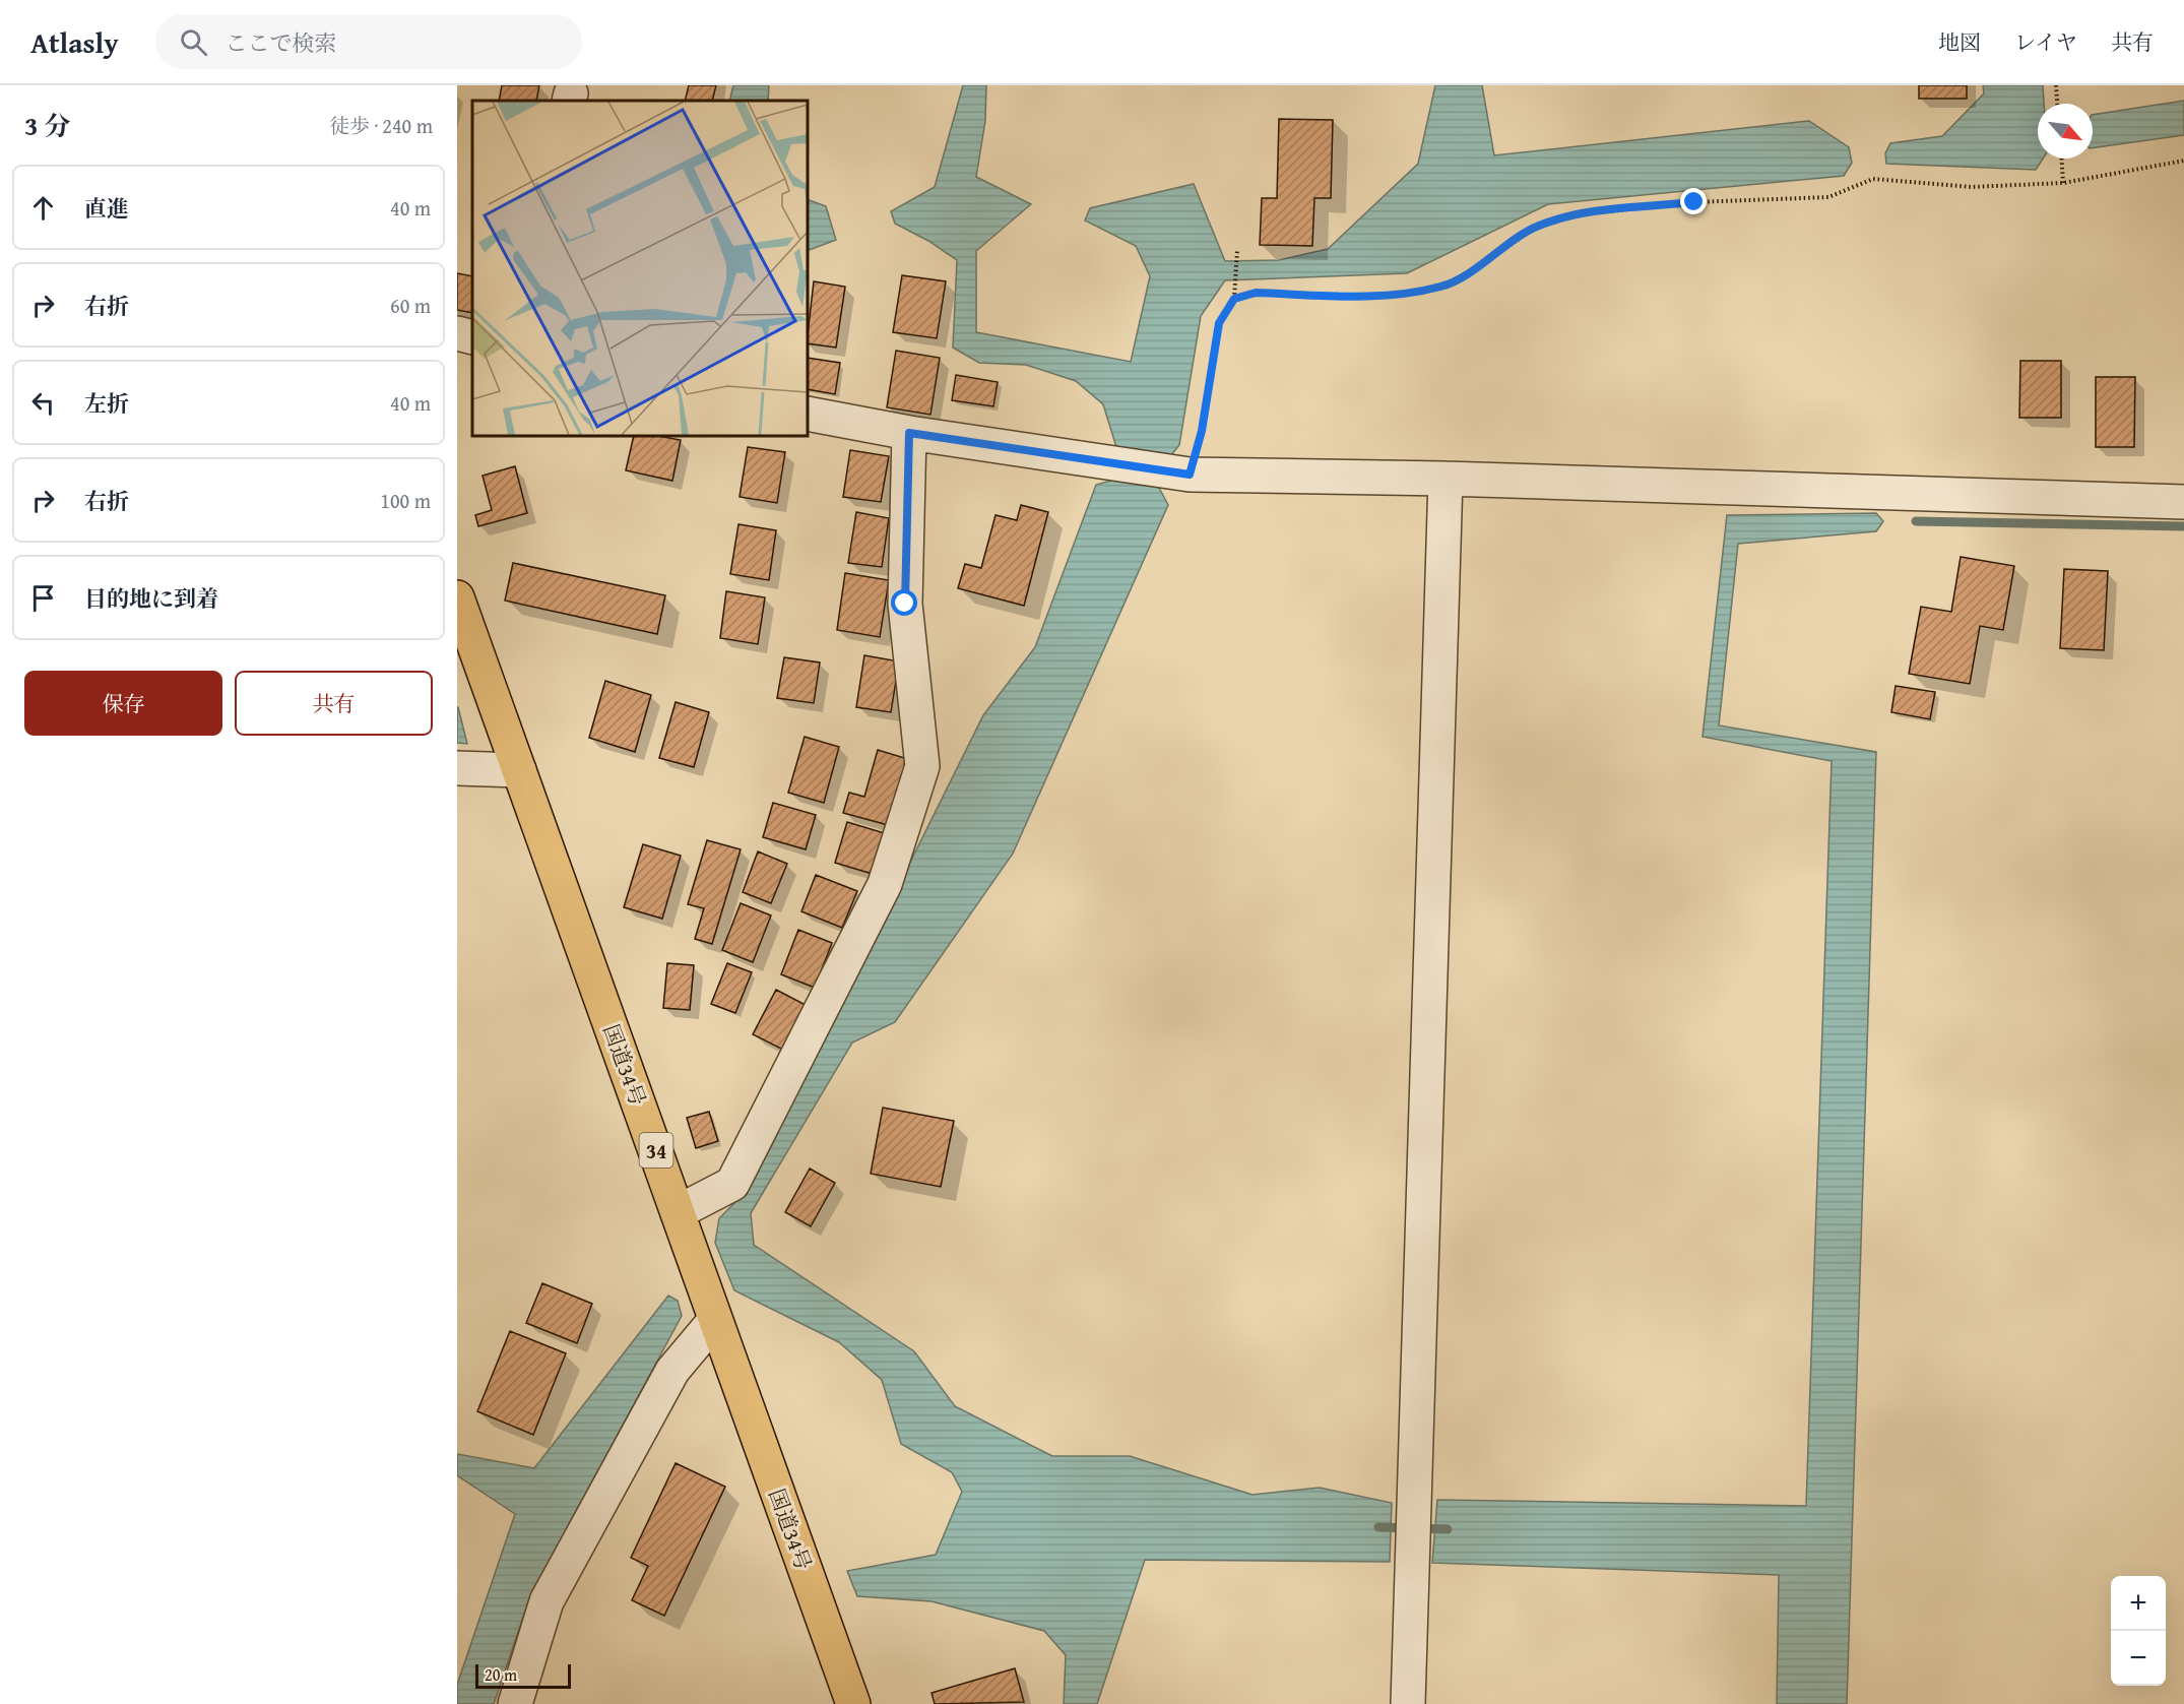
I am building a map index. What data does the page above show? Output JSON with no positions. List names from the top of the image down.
{
  "streets": {
    "highway": ["国道34号", "34"]
  },
  "scale_bar": "20 m",
  "north": "bottom right",
  "page": {
    "header": "Atlasly",
    "search": "ここで検索",
    "nav": ["地図", "レイヤ", "共有"],
    "heading": ["3 分", "徒歩 · 240 m"],
    "list": [
      ["直進", "40 m"],
      ["右折", "60 m"],
      ["左折", "40 m"],
      ["右折", "100 m"],
      "目的地に到着"
    ],
    "buttons": ["保存", "共有"],
    "map_buttons": ["+", "−"],
    "scale": "20 m"
  }
}
